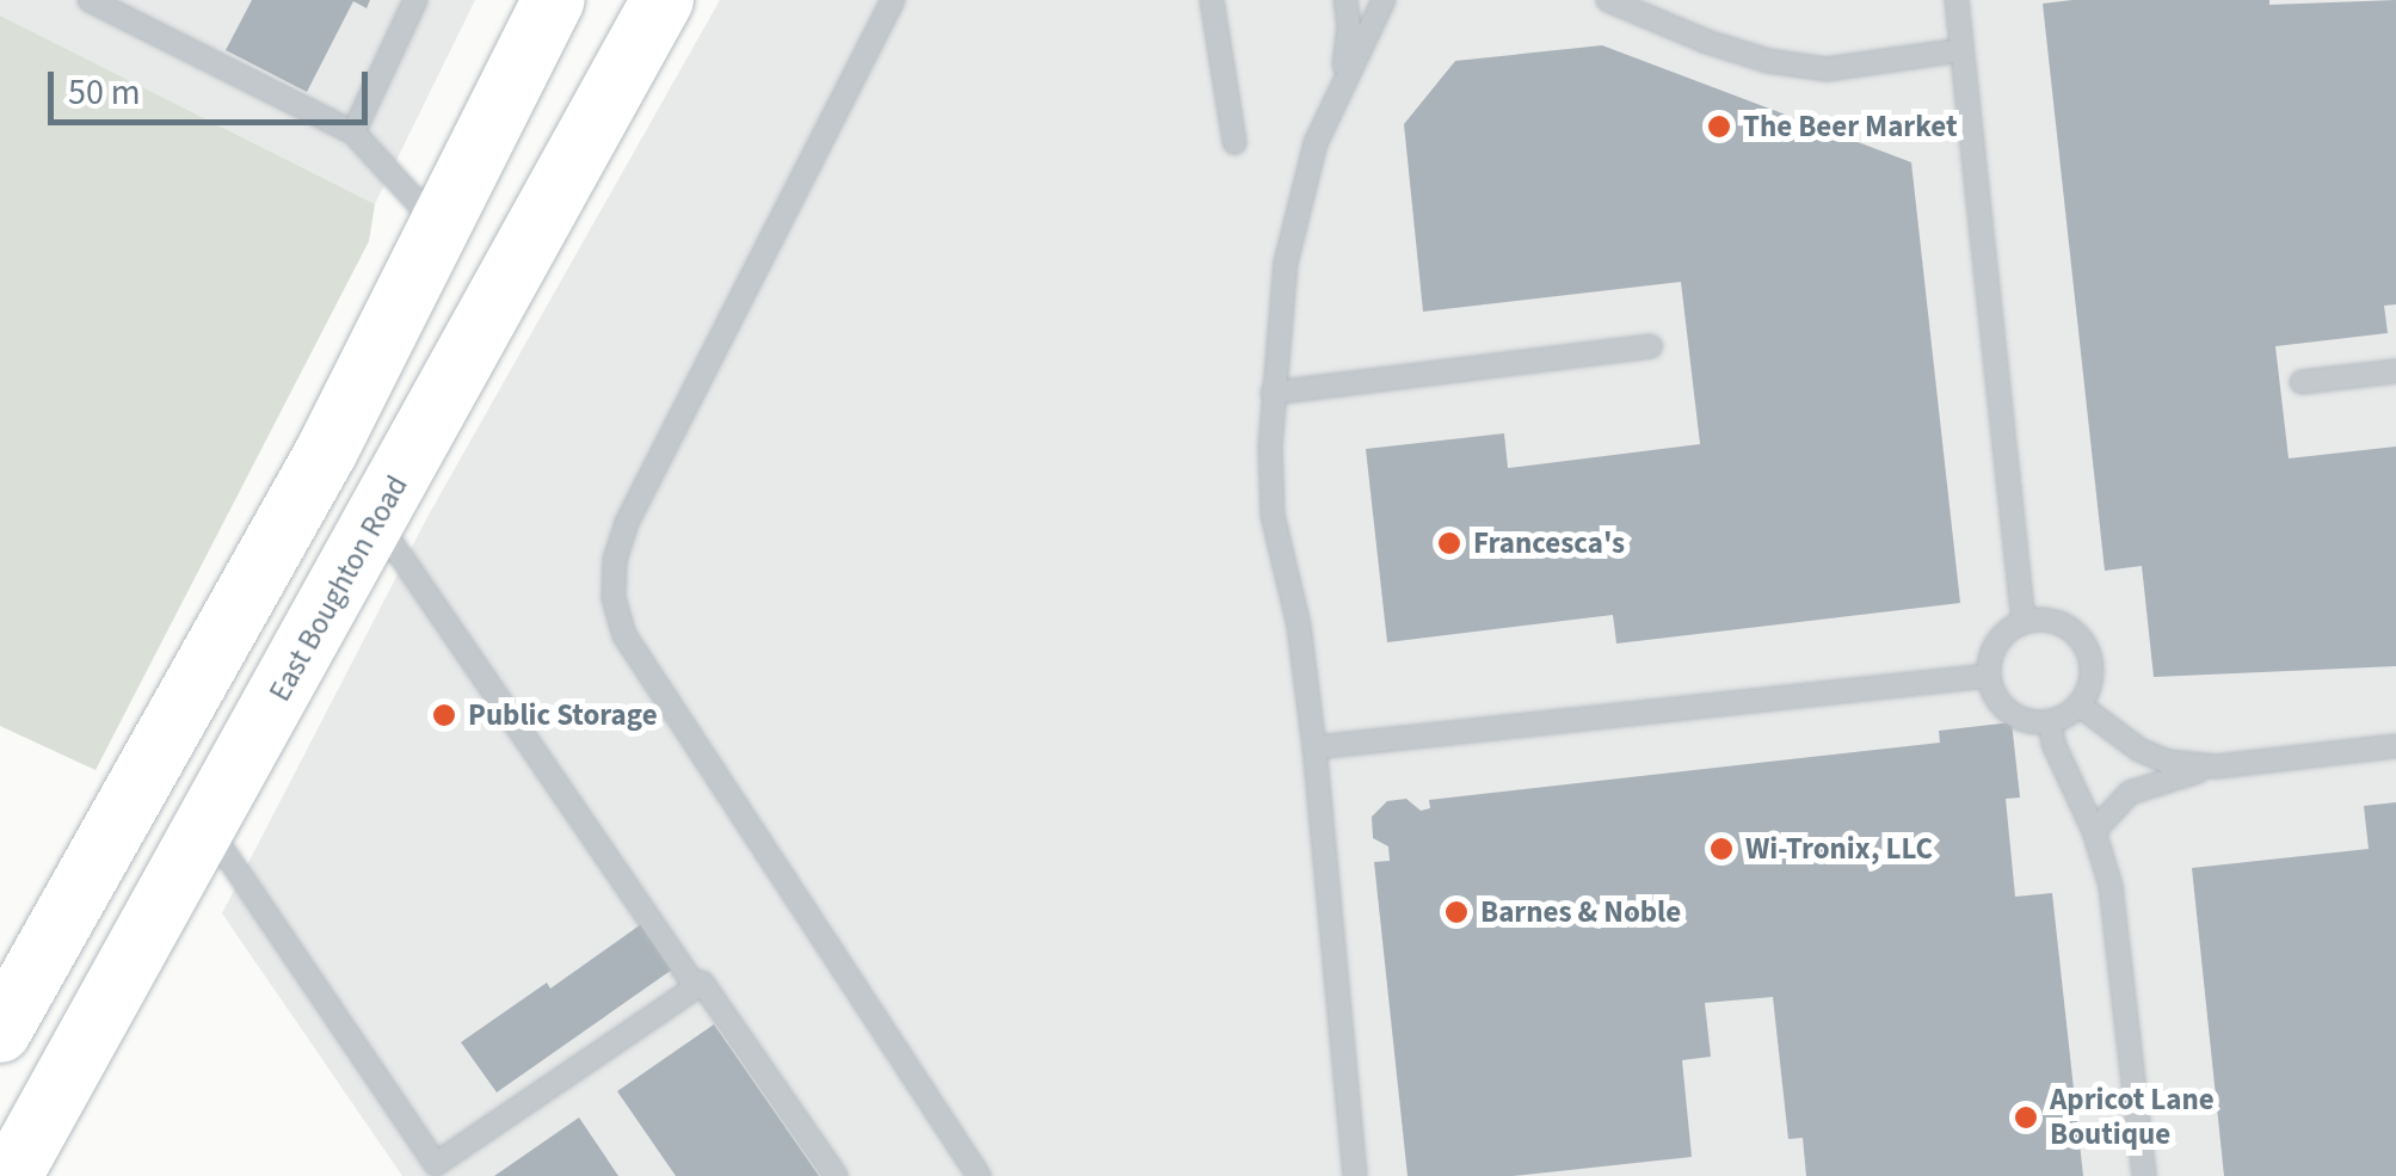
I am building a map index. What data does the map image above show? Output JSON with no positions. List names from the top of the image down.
{
  "streets": {
    "main road": ["East Boughton Road"]
  },
  "places": [
    "The Beer Market",
    "Francesca's",
    "Public Storage",
    "Wi-Tronix, LLC",
    "Barnes & Noble",
    "Apricot Lane Boutique"
  ],
  "scale_bar": "50 m"
}
